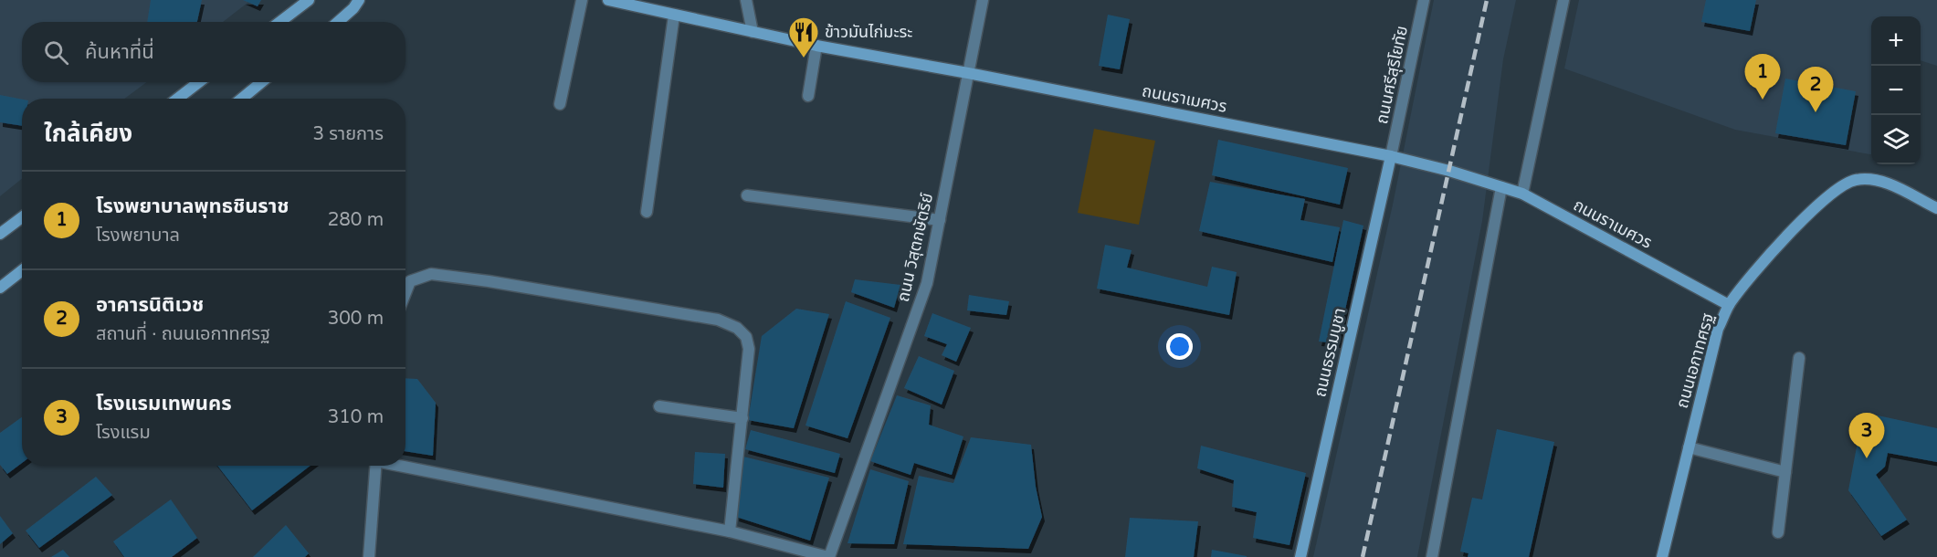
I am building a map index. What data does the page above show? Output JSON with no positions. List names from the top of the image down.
{
  "streets": {
    "main road": ["ถนนราเมศวร", "ถนนธรรมบูชา", "ถนนเอกาทศรฐ"],
    "street": ["ถนนศรีสุริโยทัย", "ถนน วิสุตกษัตริย์"]
  },
  "crossings": [
    ["ถนนศรีสุริโยทัย", "ถนนราเมศวร"],
    ["ถนนศรีสุริโยทัย", "ถนนธรรมบูชา"],
    ["ถนนราเมศวร", "ถนน วิสุตกษัตริย์"],
    ["ถนนราเมศวร", "ถนนธรรมบูชา"],
    ["ถนนราเมศวร", "ถนนเอกาทศรฐ"]
  ],
  "places": {
    "restaurant": ["ข้าวมันไก่มะระ"]
  },
  "page": {
    "map_buttons": ["+", "−"],
    "search": "ค้นหาที่นี่",
    "pins": ["1", "2", "3"],
    "heading": ["ใกล้เคียง", "3 รายการ"],
    "list": [
      {
        "mark": "1",
        "name": "โรงพยาบาลพุทธชินราช",
        "note": "โรงพยาบาล",
        "value": "280 m"
      },
      {
        "mark": "2",
        "name": "อาคารนิติเวช",
        "note": "สถานที่ · ถนนเอกาทศรฐ",
        "value": "300 m"
      },
      {
        "mark": "3",
        "name": "โรงแรมเทพนคร",
        "note": "โรงแรม",
        "value": "310 m"
      }
    ]
  }
}
